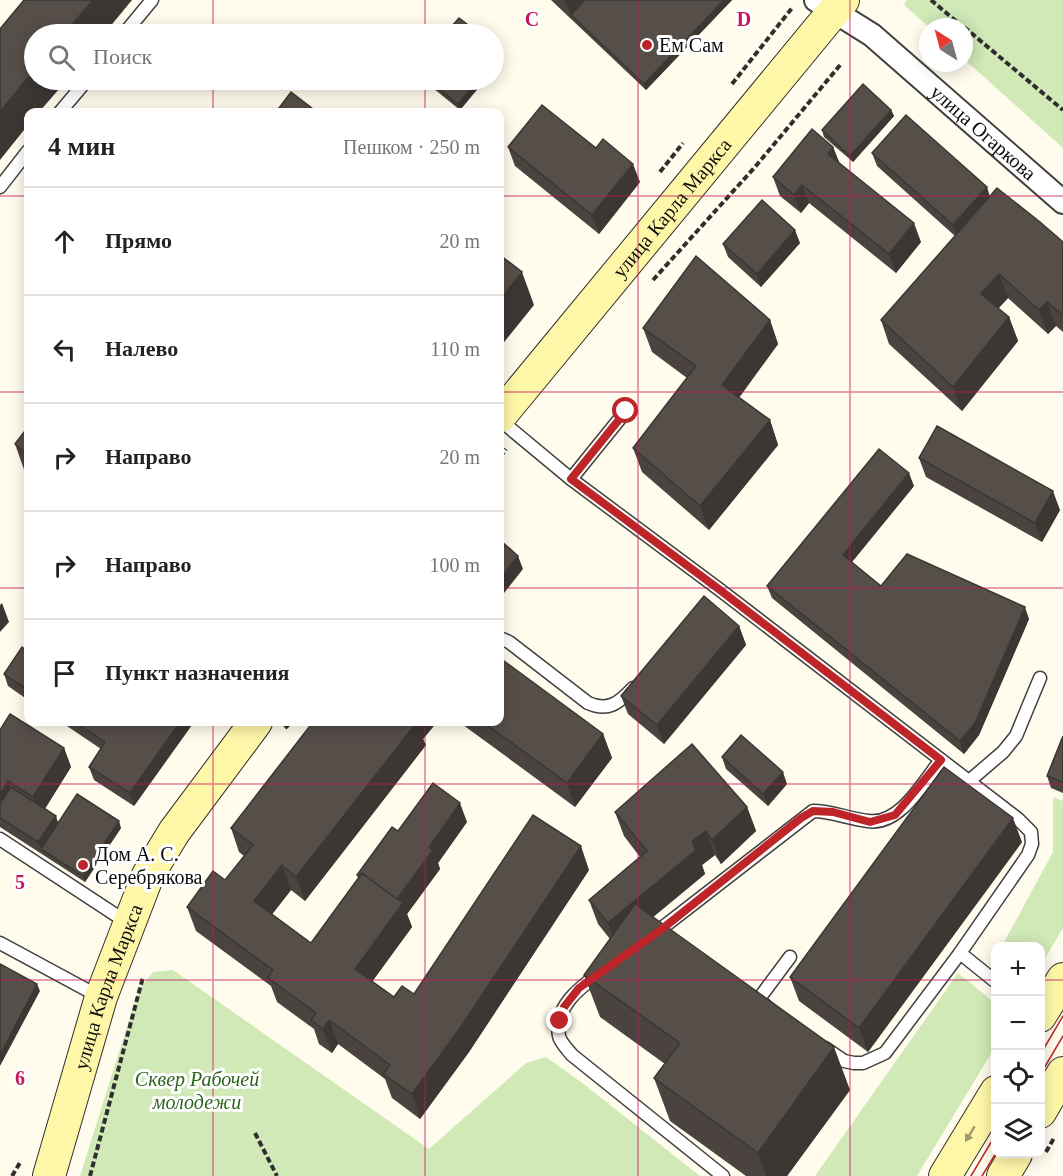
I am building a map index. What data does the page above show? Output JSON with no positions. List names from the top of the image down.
{
  "streets": {
    "street": ["улица Огаркова", "улица Карла Маркса"]
  },
  "crossings": [
    ["улица Огаркова", "улица Карла Маркса"]
  ],
  "parks": ["Сквер Рабочей молодежи"],
  "places": ["Ем Сам", "Дом А. С. Серебрякова"],
  "north": "top left",
  "page": {
    "search": "Поиск",
    "heading": ["4 мин", "Пешком · 250 m"],
    "list": [
      ["Прямо", "20 m"],
      ["Налево", "110 m"],
      ["Направо", "20 m"],
      ["Направо", "100 m"],
      "Пункт назначения"
    ],
    "map_buttons": ["+", "−"]
  },
  "grid": {
    "columns": ["C", "D"],
    "rows": ["5", "6"]
  }
}
